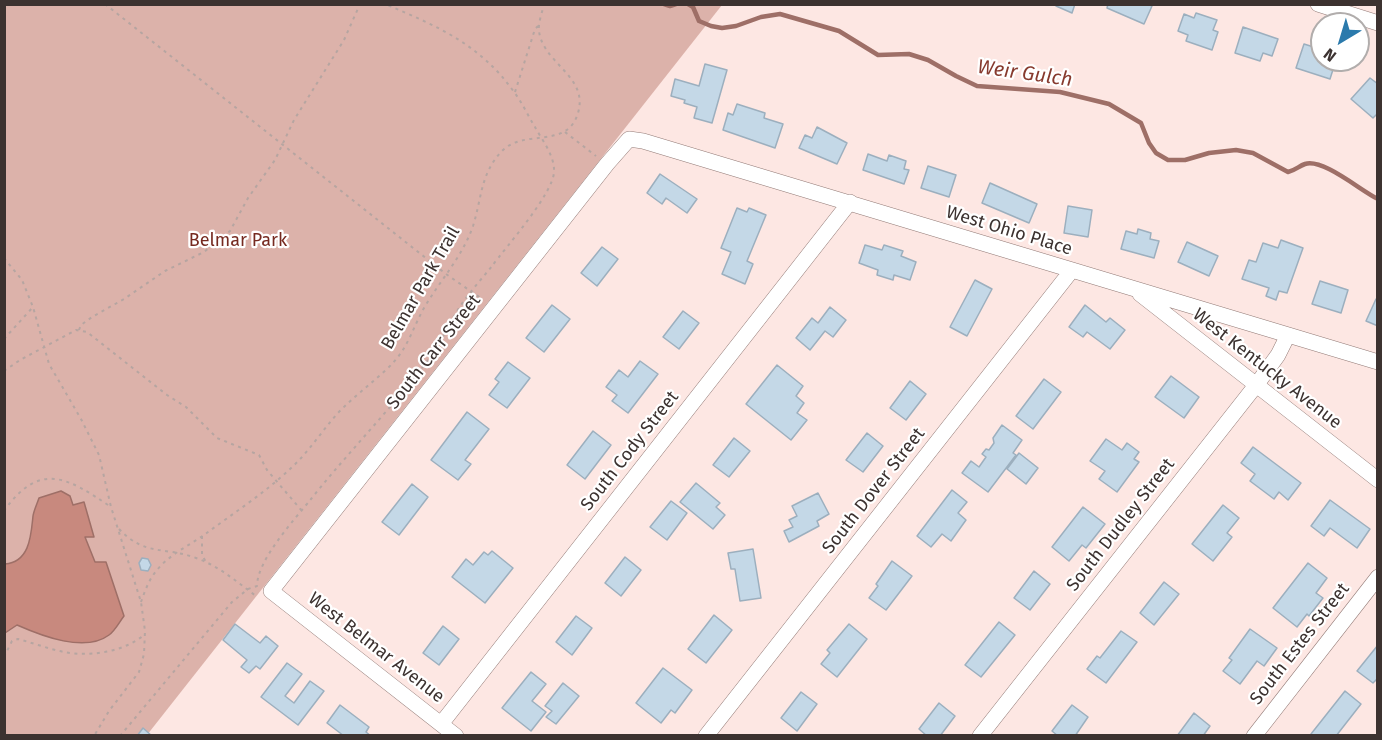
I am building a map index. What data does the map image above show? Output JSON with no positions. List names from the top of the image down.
{
  "streets": {
    "street": [
      "West Ohio Place",
      "South Carr Street",
      "West Kentucky Avenue",
      "South Cody Street",
      "South Dover Street",
      "South Dudley Street",
      "South Estes Street",
      "West Belmar Avenue"
    ],
    "path": ["Belmar Park Trail"]
  },
  "crossings": [
    ["West Ohio Place", "South Carr Street"],
    ["West Ohio Place", "West Kentucky Avenue"],
    ["West Ohio Place", "South Cody Street"],
    ["West Ohio Place", "South Dover Street"],
    ["West Ohio Place", "South Dudley Street"],
    ["South Carr Street", "West Belmar Avenue"],
    ["West Kentucky Avenue", "South Dudley Street"],
    ["South Cody Street", "West Belmar Avenue"]
  ],
  "water": ["Weir Gulch"],
  "parks": ["Belmar Park"],
  "north": "bottom left"
}
